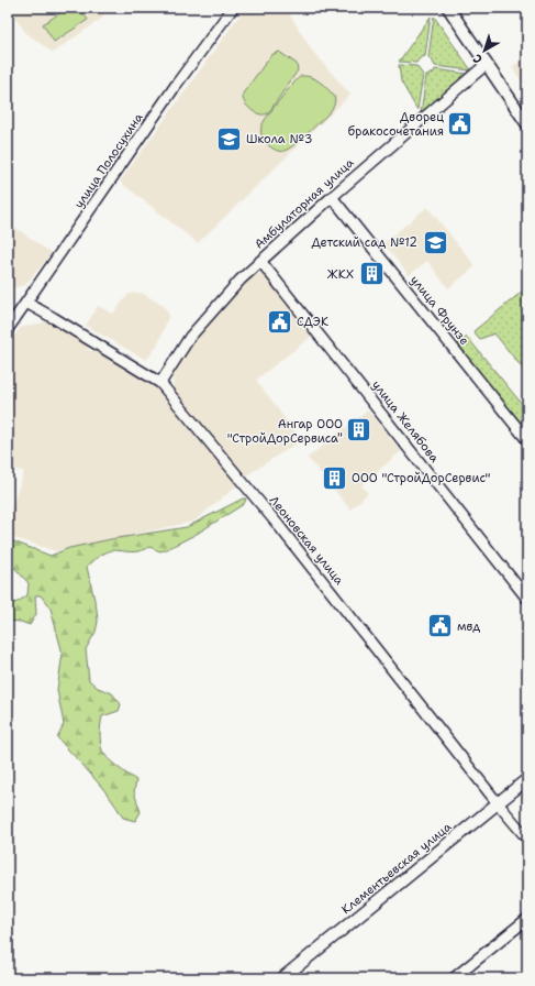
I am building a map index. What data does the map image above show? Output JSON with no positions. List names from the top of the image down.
{
  "streets": {
    "main road": ["Клементьевская улица"],
    "street": [
      "улица Полосухина",
      "Амбулаторная улица",
      "улица Фрунзе",
      "улица Желябова",
      "Леоновская улица"
    ]
  },
  "crossings": [
    ["улица Полосухина", "Леоновская улица"],
    ["Амбулаторная улица", "улица Фрунзе"],
    ["Амбулаторная улица", "улица Желябова"],
    ["Амбулаторная улица", "Леоновская улица"],
    ["Леоновская улица", "Клементьевская улица"]
  ],
  "places": {
    "public building": ["Дворец бракосочетания", "СДЭК", "мвд"],
    "school or university": ["Школа №3", "Детский сад №12"],
    "building": ["ЖКХ", "Ангар ООО \"СтройДорСервиса\"", "ООО \"СтройДорСервис\""]
  },
  "north": "bottom left"
}
